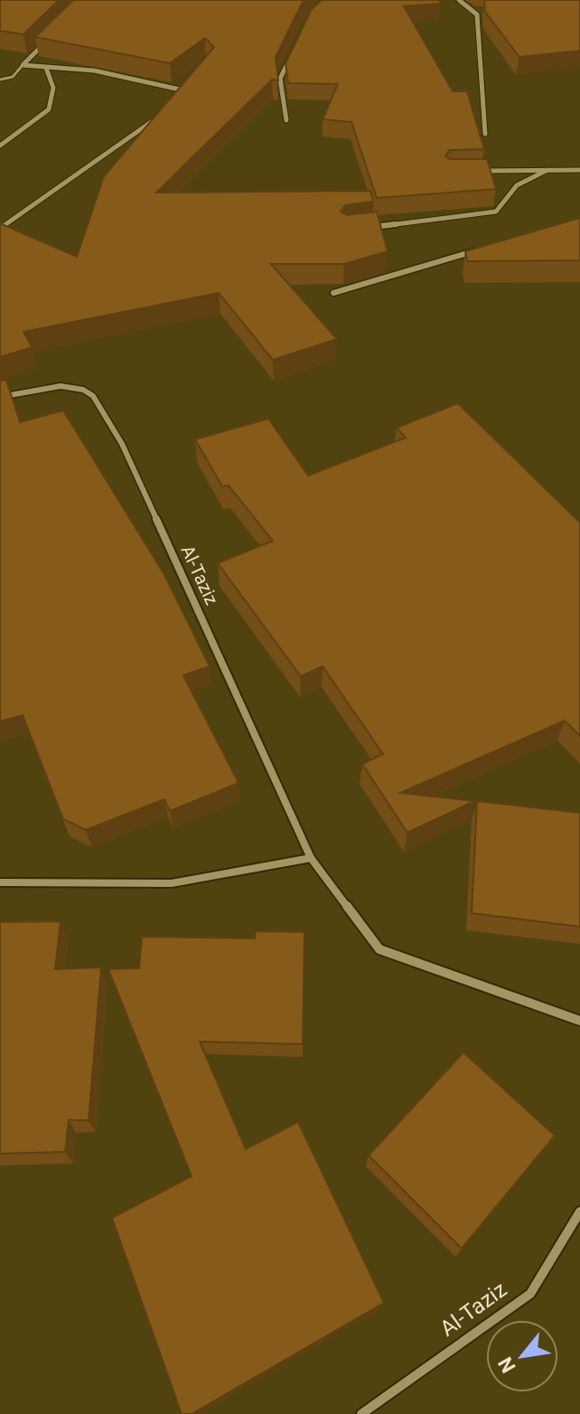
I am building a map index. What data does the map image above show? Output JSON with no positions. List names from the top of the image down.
{
  "streets": {
    "street": ["Al-Taziz"]
  },
  "north": "bottom left"
}
